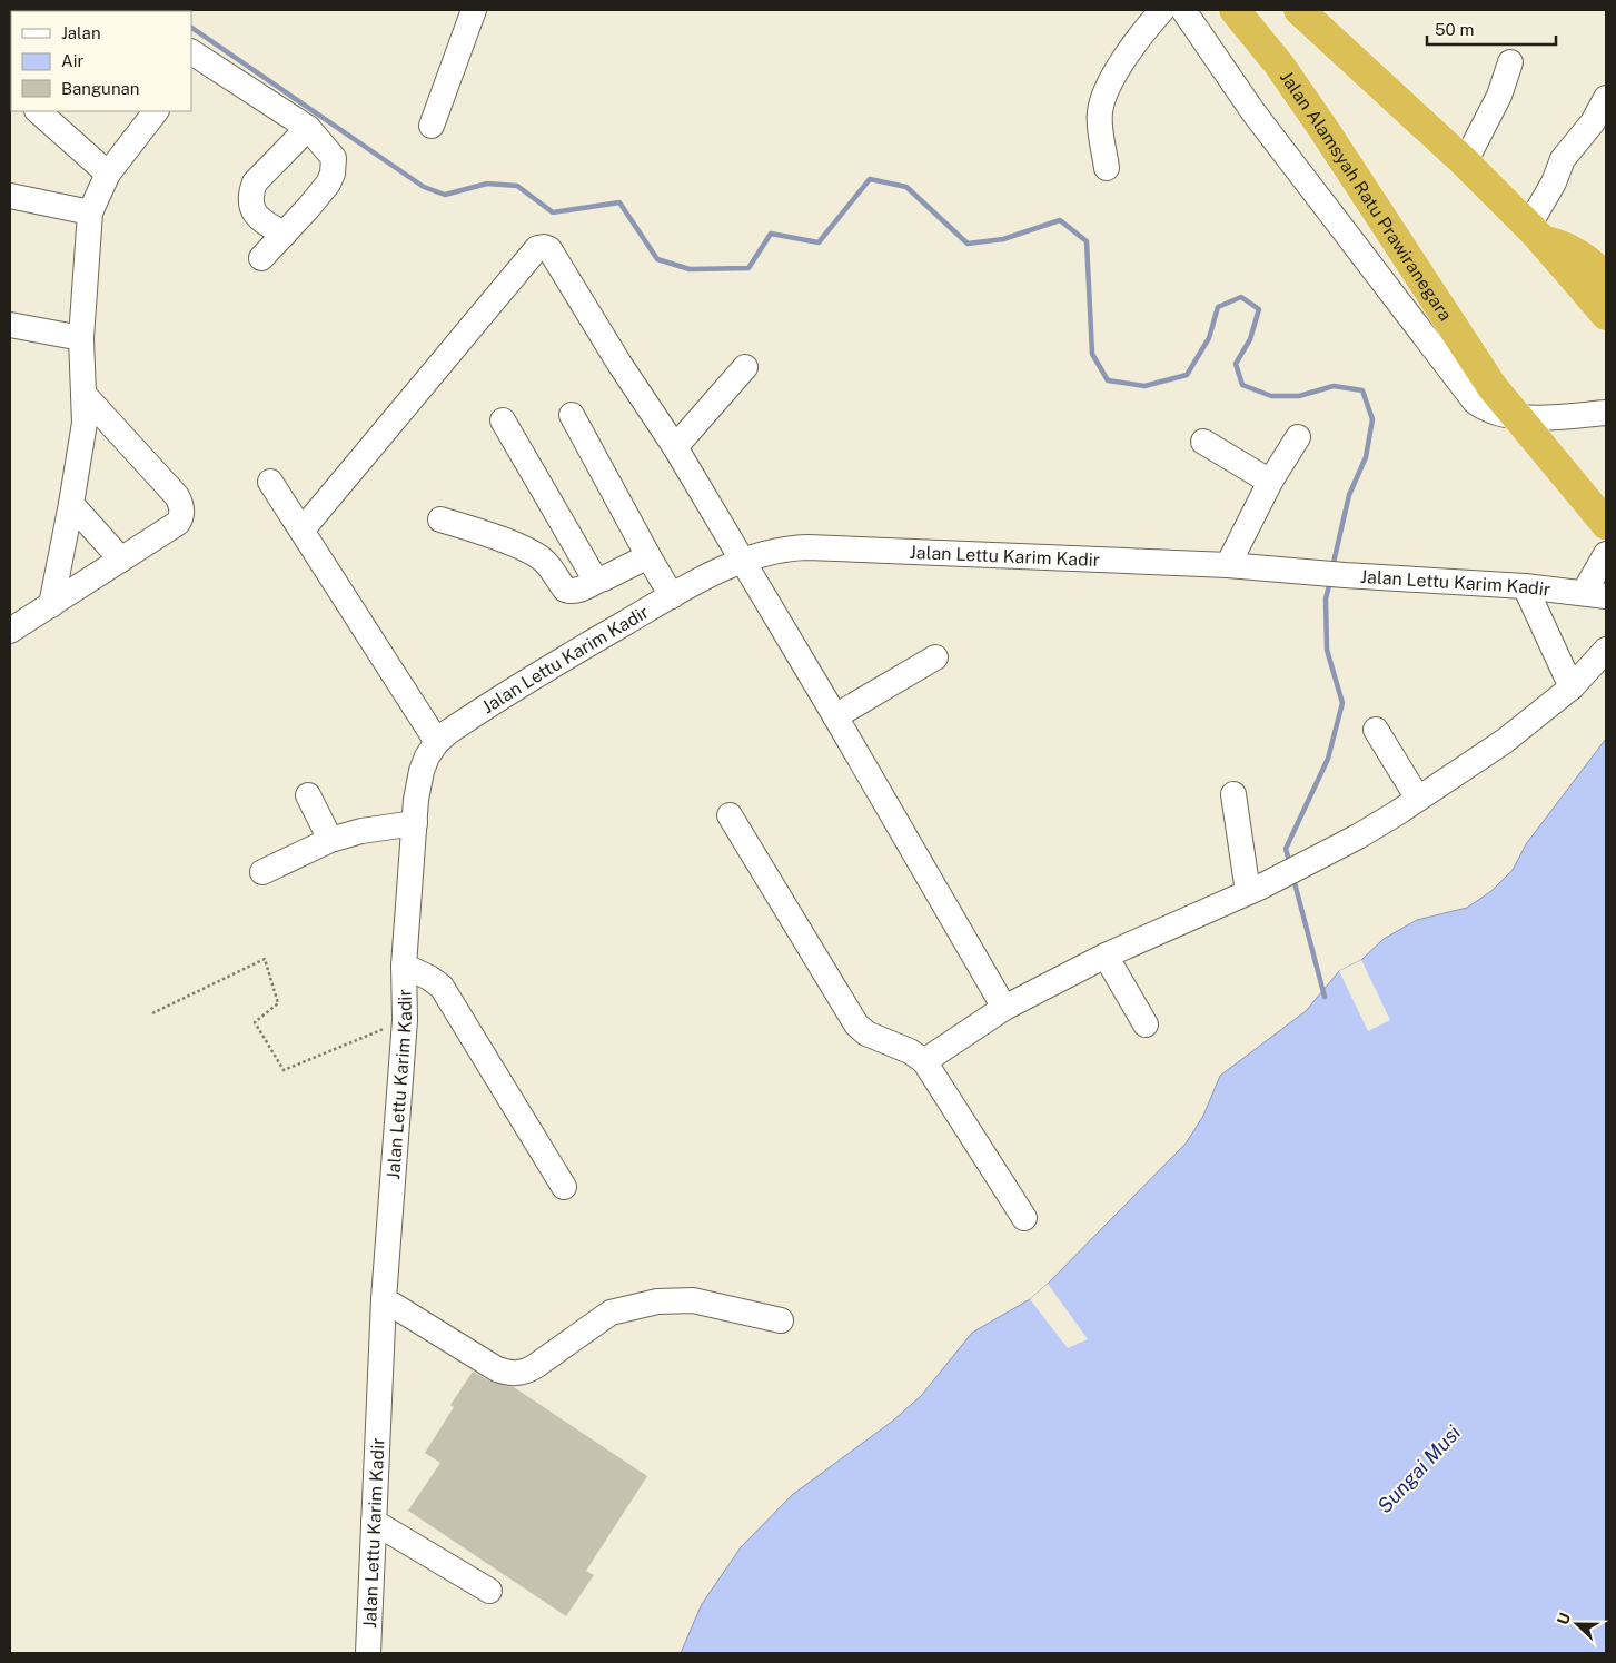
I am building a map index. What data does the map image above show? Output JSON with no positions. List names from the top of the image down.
{
  "streets": {
    "highway": ["Jalan Alamsyah Ratu Prawiranegara"],
    "street": ["Jalan Lettu Karim Kadir"]
  },
  "water": ["Sungai Musi"],
  "legend": ["Jalan", "Air", "Bangunan"],
  "scale_bar": "50 m",
  "north": "left"
}
